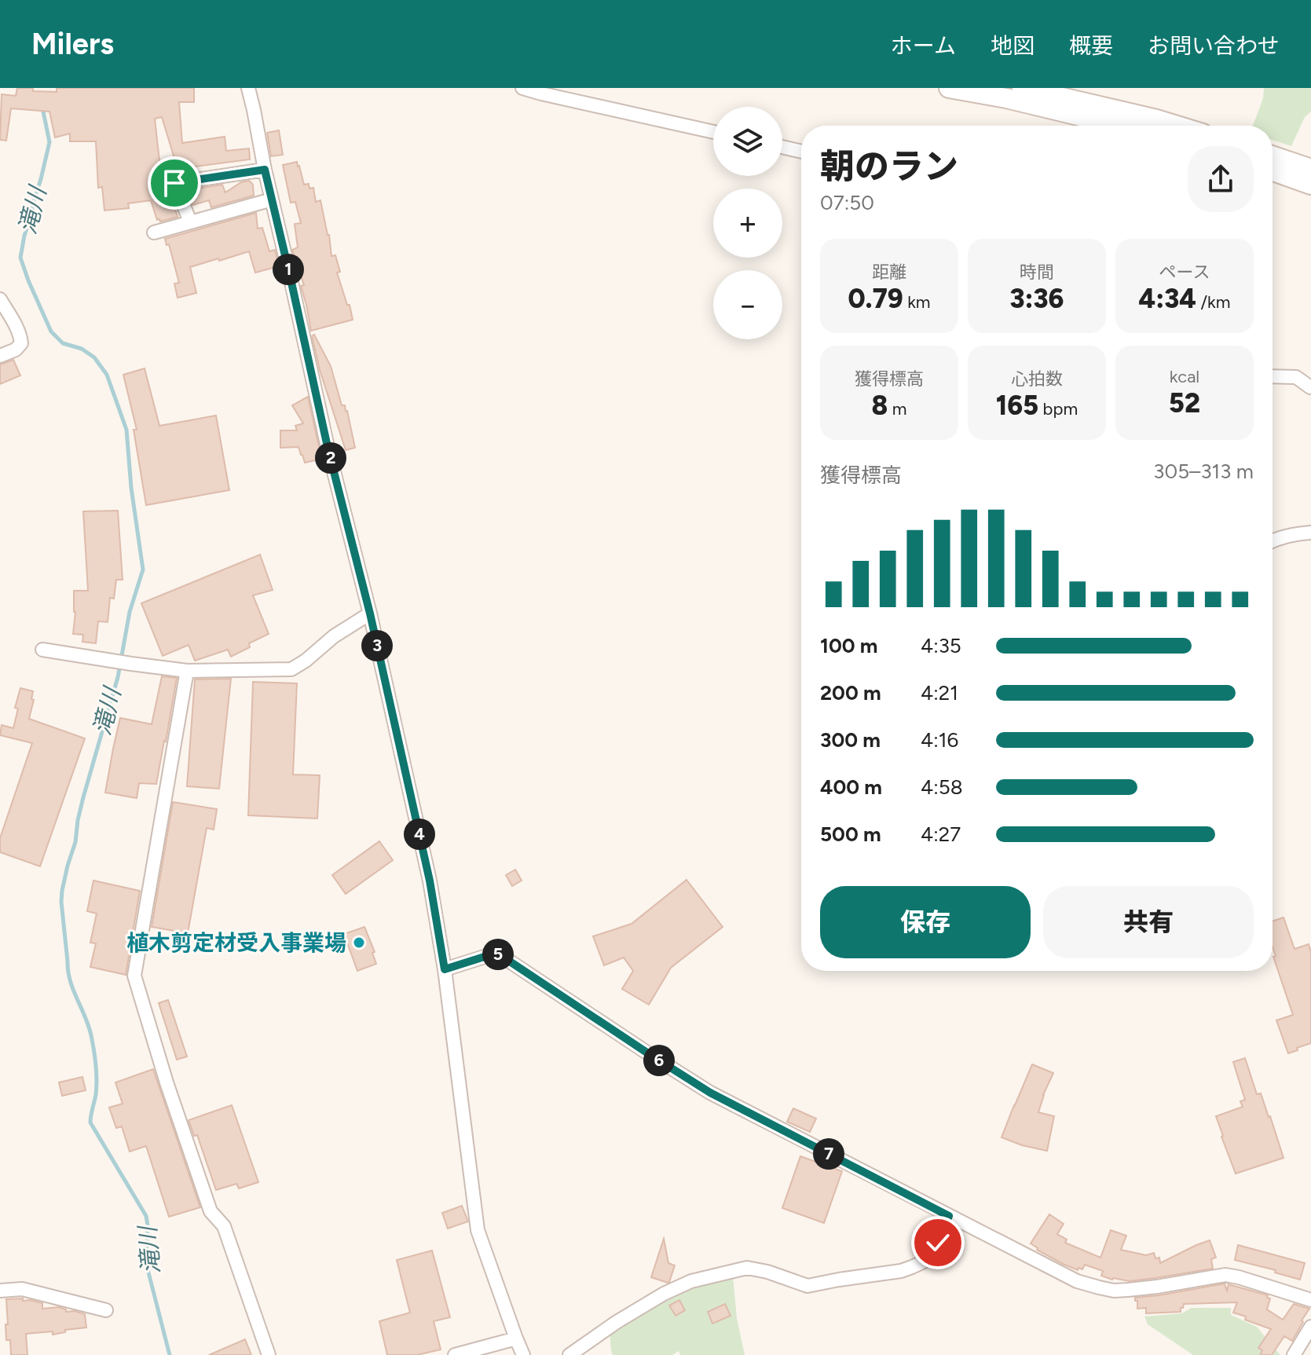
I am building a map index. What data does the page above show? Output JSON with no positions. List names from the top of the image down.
{
  "water": ["滝川"],
  "places": ["植木剪定材受入事業場"],
  "page": {
    "header": "Milers",
    "nav": [
      "ホーム",
      "地図",
      "概要",
      "お問い合わせ"
    ],
    "map_buttons": ["+", "−"],
    "heading": ["朝のラン", "07:50"],
    "stats": [
      ["距離", "0.79 km"],
      ["時間", "3:36"],
      ["ペース", "4:34 /km"],
      ["獲得標高", "8 m"],
      ["心拍数", "165 bpm"],
      ["kcal", "52"]
    ],
    "pins": [
      "1",
      "2",
      "3",
      "4",
      "5",
      "6",
      "7"
    ],
    "chart": ["獲得標高", "305–313 m"],
    "list": [
      {
        "name": "100 m",
        "note": "4:35"
      },
      {
        "name": "200 m",
        "note": "4:21"
      },
      {
        "name": "300 m",
        "note": "4:16"
      },
      {
        "name": "400 m",
        "note": "4:58"
      },
      {
        "name": "500 m",
        "note": "4:27"
      }
    ],
    "buttons": ["保存", "共有"]
  }
}
